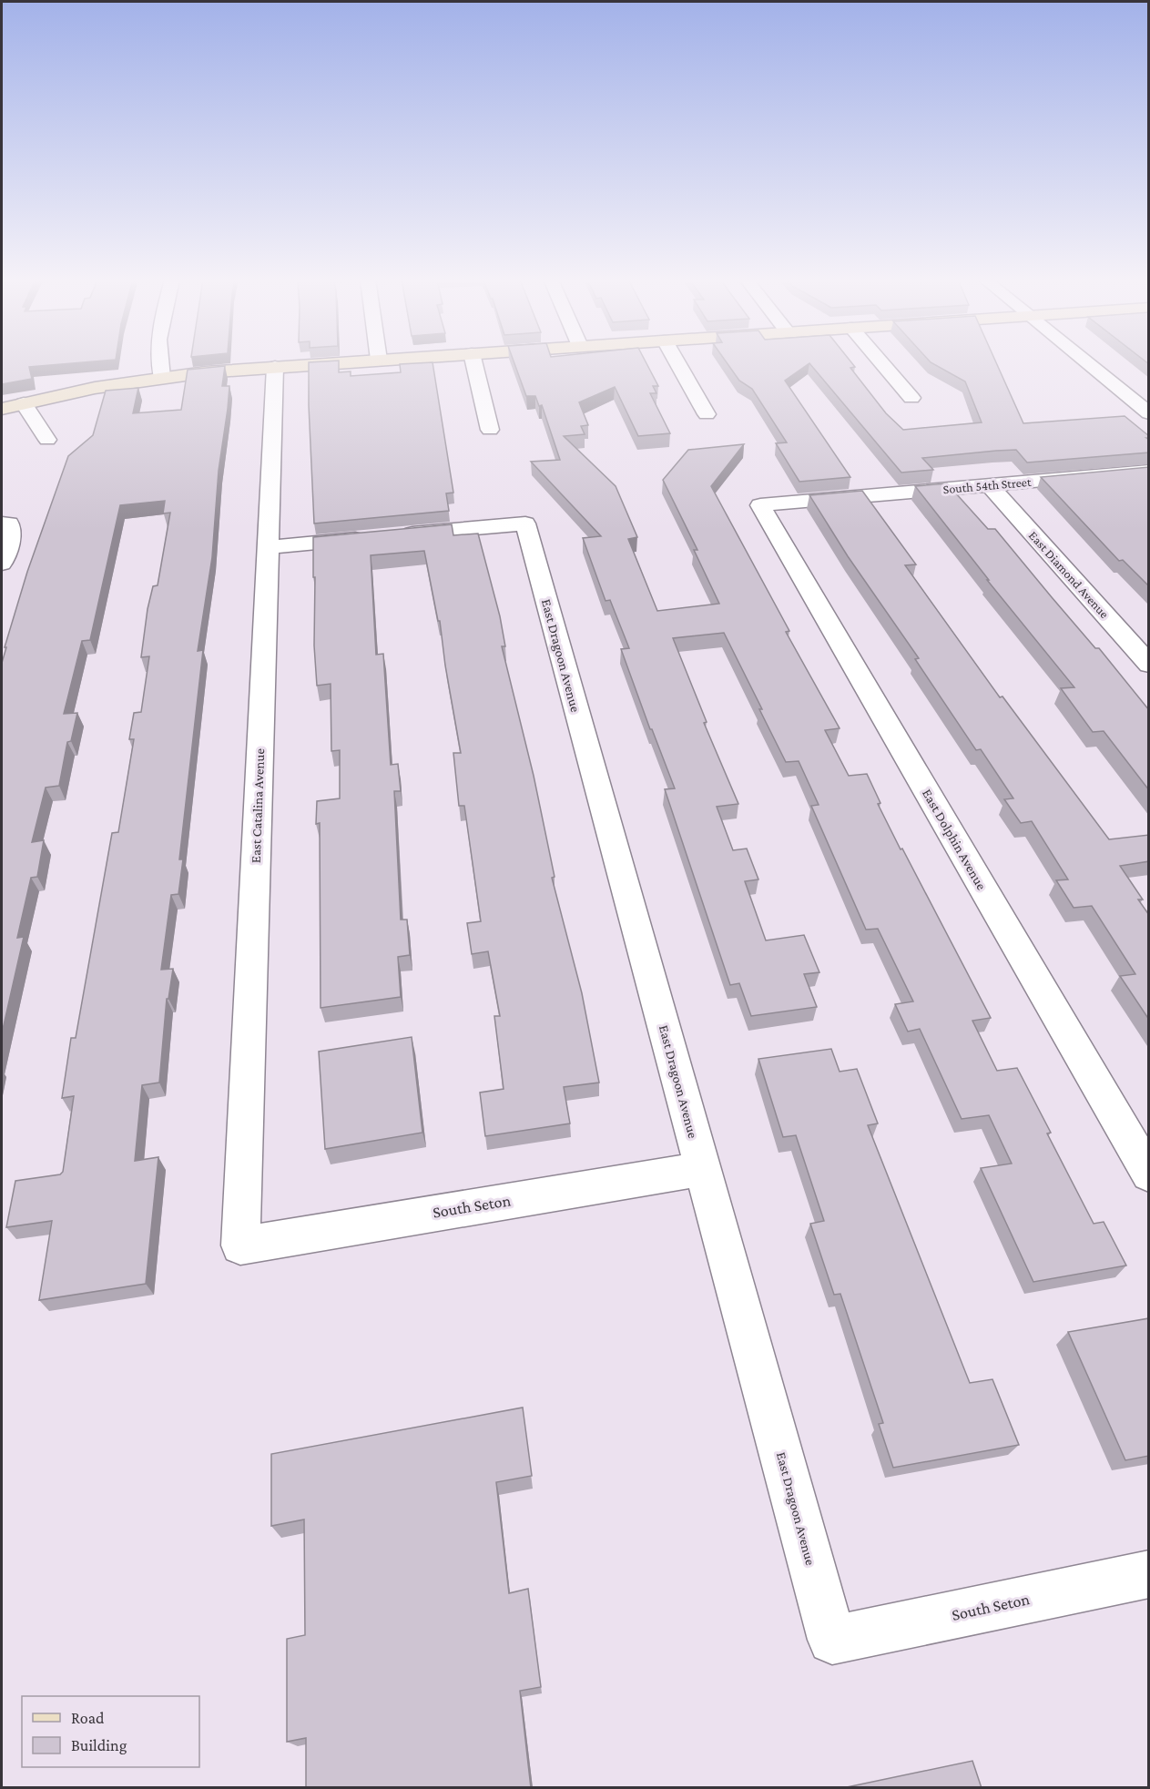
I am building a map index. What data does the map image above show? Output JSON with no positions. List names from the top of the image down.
{
  "streets": {
    "street": [
      "South 54th Street",
      "East Diamond Avenue",
      "East Dragoon Avenue",
      "East Catalina Avenue",
      "East Dolphin Avenue",
      "South Seton"
    ]
  },
  "crossings": [
    ["South 54th Street", "East Diamond Avenue"],
    ["South 54th Street", "East Dolphin Avenue"],
    ["East Dragoon Avenue", "South Seton"],
    ["East Catalina Avenue", "South Seton"]
  ],
  "legend": ["Road", "Building"]
}
